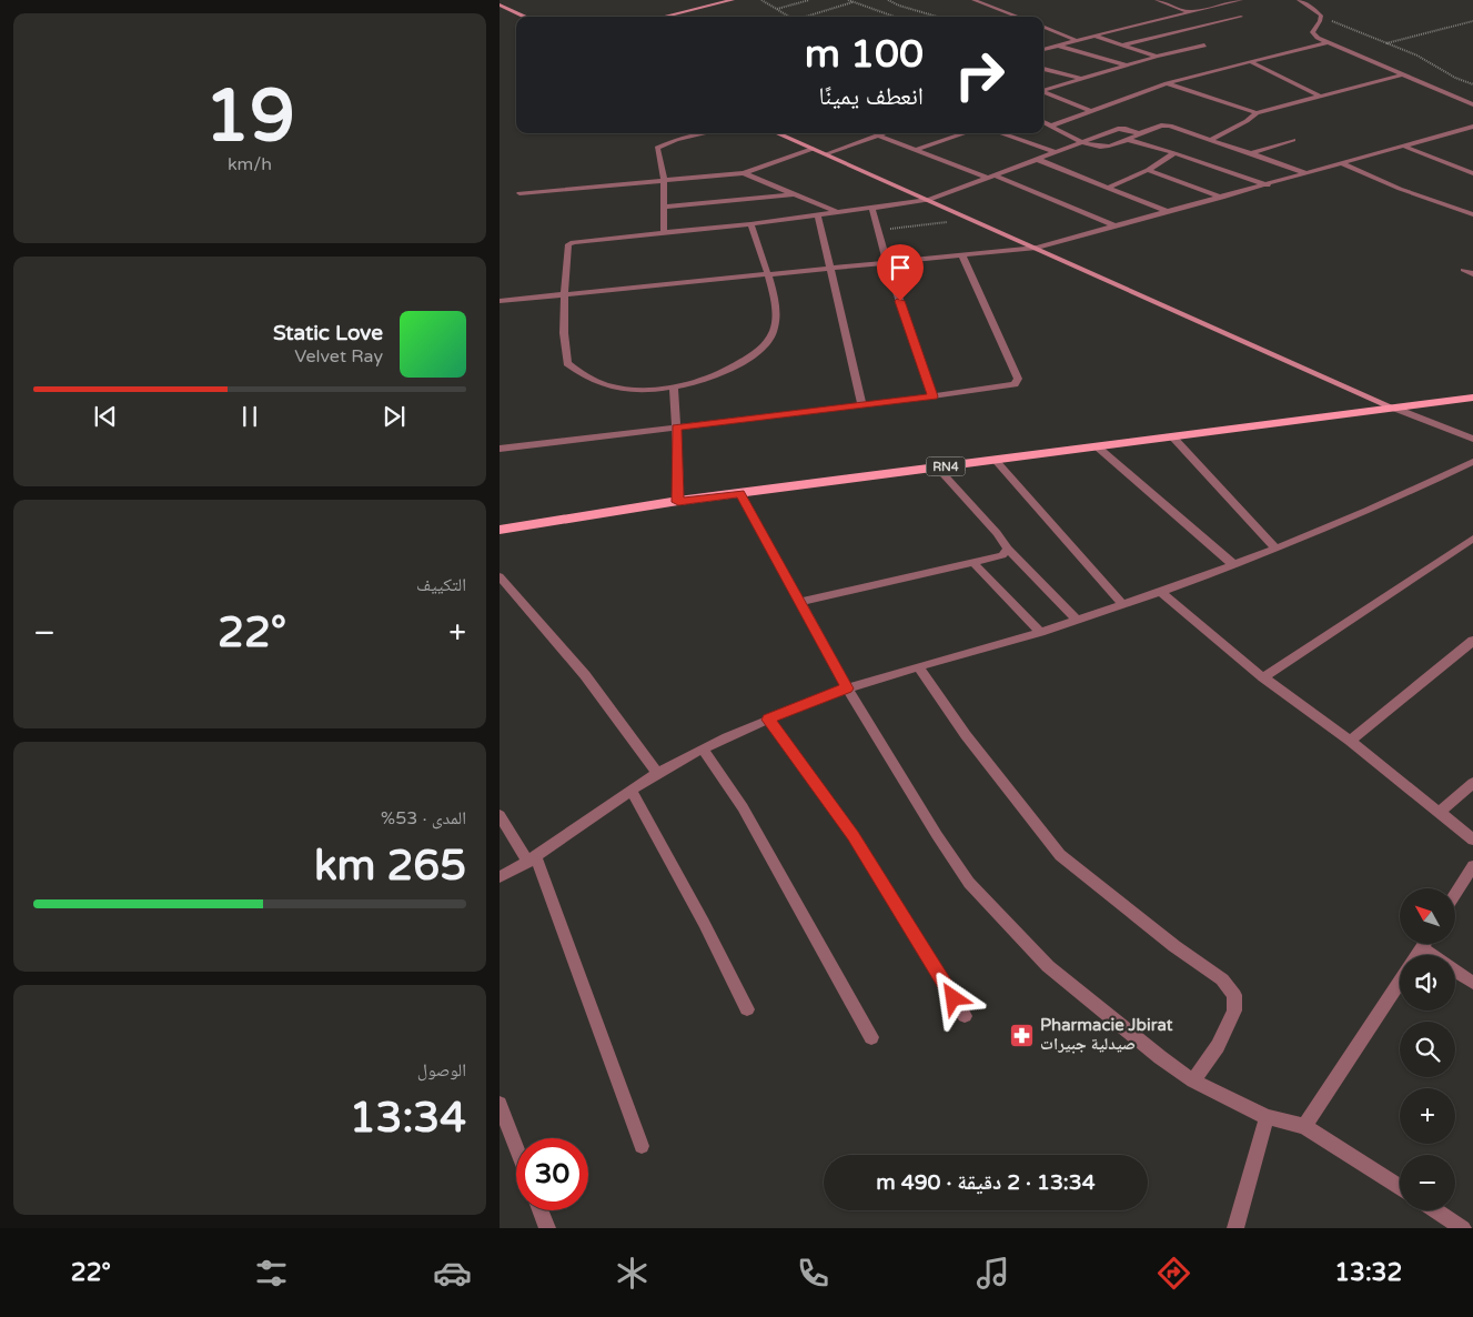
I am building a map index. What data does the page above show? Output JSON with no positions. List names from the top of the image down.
{
  "streets": {
    "main road": ["RN4"]
  },
  "places": {
    "pharmacy": ["Pharmacie Jbirat صيدلية جبيرات"]
  },
  "north": "top left",
  "page": {
    "tile": [
      ["19", "km/h"],
      "التكييف",
      ["المدى · 53%", "265 km"],
      ["الوصول", "13:34"]
    ],
    "turn": ["100 m", "انعطف يمينًا"],
    "song": ["Static Love", "Velvet Ray"],
    "heat": ["−", "22°", "+"],
    "map_buttons": ["+", "−"],
    "limit": "30",
    "trip": "13:34 · 2 دقيقة · 490 m",
    "tabs": ["13:32", "22°"]
  }
}
